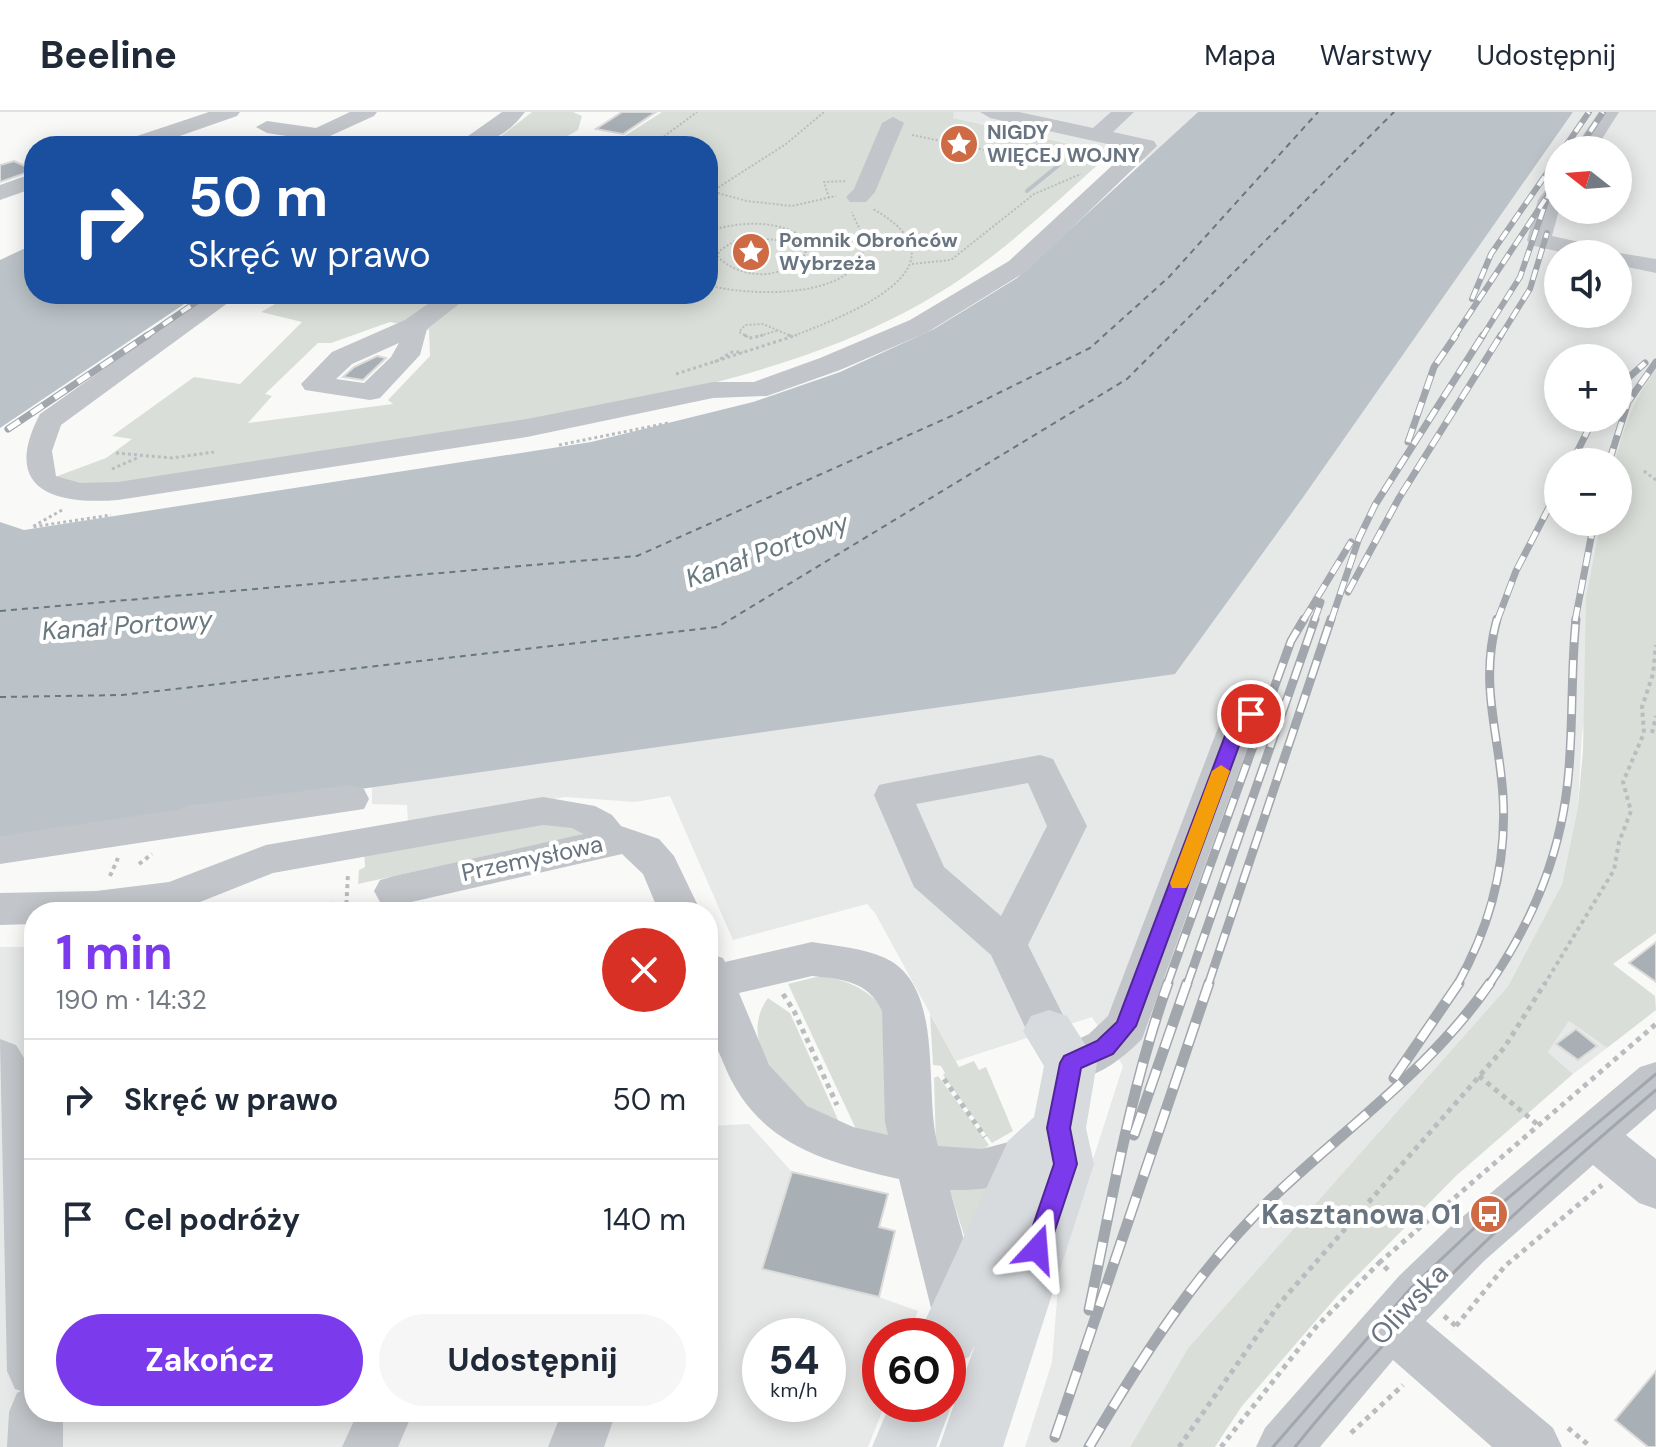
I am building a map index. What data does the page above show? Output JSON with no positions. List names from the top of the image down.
{
  "streets": {
    "street": ["Przemysłowa", "Oliwska"]
  },
  "water": ["Kanał Portowy"],
  "places": {
    "place": ["NIGDY WIĘCEJ WOJNY", "Pomnik Obrońców Wybrzeża"],
    "bus stop": ["Kasztanowa 01"]
  },
  "north": "left",
  "page": {
    "header": "Beeline",
    "nav": ["Mapa", "Warstwy", "Udostępnij"],
    "map_buttons": ["+", "−"],
    "turn": ["50 m", "Skręć w prawo"],
    "heading": ["1 min", "190 m · 14:32"],
    "list": [
      {
        "name": "Skręć w prawo",
        "value": "50 m"
      },
      {
        "name": "Cel podróży",
        "value": "140 m"
      }
    ],
    "buttons": ["Zakończ", "Udostępnij"],
    "speed": "54 km/h",
    "limit": "60"
  }
}
